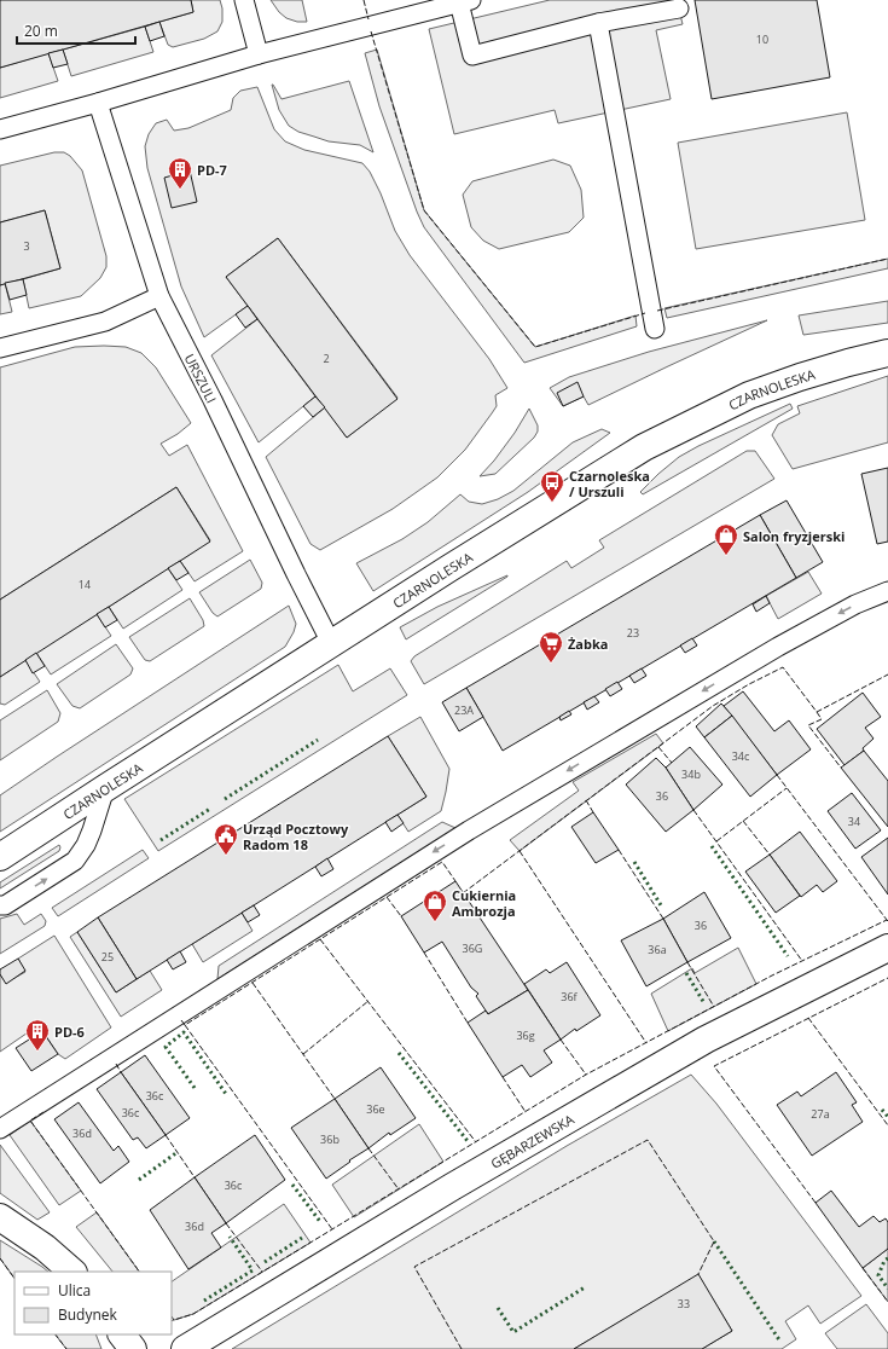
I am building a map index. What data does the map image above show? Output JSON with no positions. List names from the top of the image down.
{
  "streets": {
    "street": ["CZARNOLESKA", "GĘBARZEWSKA"],
    "lane": ["URSZULI"]
  },
  "crossings": [
    ["URSZULI", "CZARNOLESKA"]
  ],
  "places": {
    "building": ["PD-7", "PD-6"],
    "bus stop": ["Czarnoleska / Urszuli"],
    "shop": ["Salon fryzjerski", "Cukiernia Ambrozja"],
    "supermarket": ["Żabka"],
    "public building": ["Urząd Pocztowy Radom 18"]
  },
  "house_numbers": [
    "10",
    "3",
    "2",
    "14",
    "23",
    "23A",
    "34c",
    "34b",
    "36",
    "34",
    "36",
    "36G",
    "36a",
    "25",
    "36f",
    "36g",
    "36c",
    "36e",
    "36c",
    "27a",
    "36d",
    "36b",
    "36c",
    "36d",
    "33"
  ],
  "legend": ["Ulica", "Budynek"],
  "scale_bar": "20 m"
}
